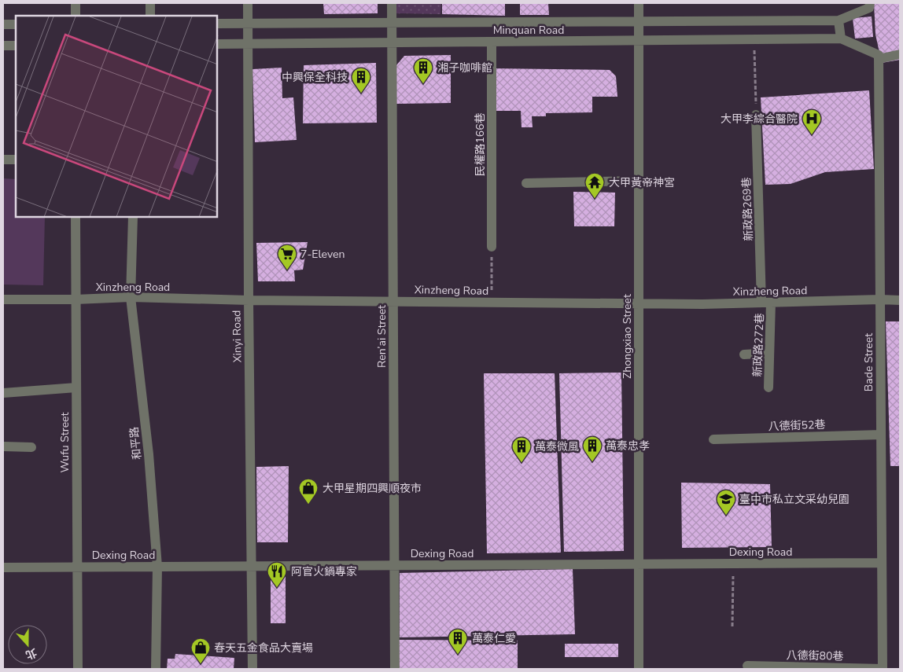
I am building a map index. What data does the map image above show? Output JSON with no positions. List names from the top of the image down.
{
  "streets": {
    "street": [
      "Minquan Road",
      "民權路166巷",
      "新政路269巷",
      "Xinzheng Road",
      "Xinyi Road",
      "Ren’ai Street",
      "Zhongxiao Street",
      "新政路272巷",
      "Bade Street",
      "八德街52巷",
      "Wufu Street",
      "和平路",
      "Dexing Road",
      "八德街80巷"
    ]
  },
  "crossings": [
    ["Minquan Road", "民權路166巷"],
    ["Minquan Road", "Xinyi Road"],
    ["Minquan Road", "Ren’ai Street"],
    ["Minquan Road", "Zhongxiao Street"],
    ["新政路269巷", "Xinzheng Road"],
    ["新政路269巷", "新政路272巷"],
    ["Xinzheng Road", "Xinyi Road"],
    ["Xinzheng Road", "Ren’ai Street"],
    ["Xinzheng Road", "Zhongxiao Street"],
    ["Xinzheng Road", "新政路272巷"],
    ["Xinzheng Road", "Bade Street"],
    ["Xinzheng Road", "Wufu Street"],
    ["Xinzheng Road", "和平路"],
    ["Xinyi Road", "Dexing Road"],
    ["Ren’ai Street", "Dexing Road"],
    ["Zhongxiao Street", "Dexing Road"],
    ["Bade Street", "八德街52巷"],
    ["Bade Street", "Dexing Road"],
    ["Bade Street", "八德街80巷"],
    ["Wufu Street", "Dexing Road"],
    ["和平路", "Dexing Road"]
  ],
  "places": {
    "building": [
      "湘子咖啡館",
      "中興保全科技",
      "萬泰忠孝",
      "萬泰微風",
      "萬泰仁愛"
    ],
    "hospital": ["大甲李綜合醫院"],
    "temple": ["大甲黃帝神宮"],
    "supermarket": ["7-Eleven"],
    "shop": ["大甲星期四興順夜市", "春天五金食品大賣場"],
    "school or university": ["臺中市私立文采幼兒園"],
    "restaurant": ["阿官火鍋專家"]
  },
  "north": "bottom"
}
